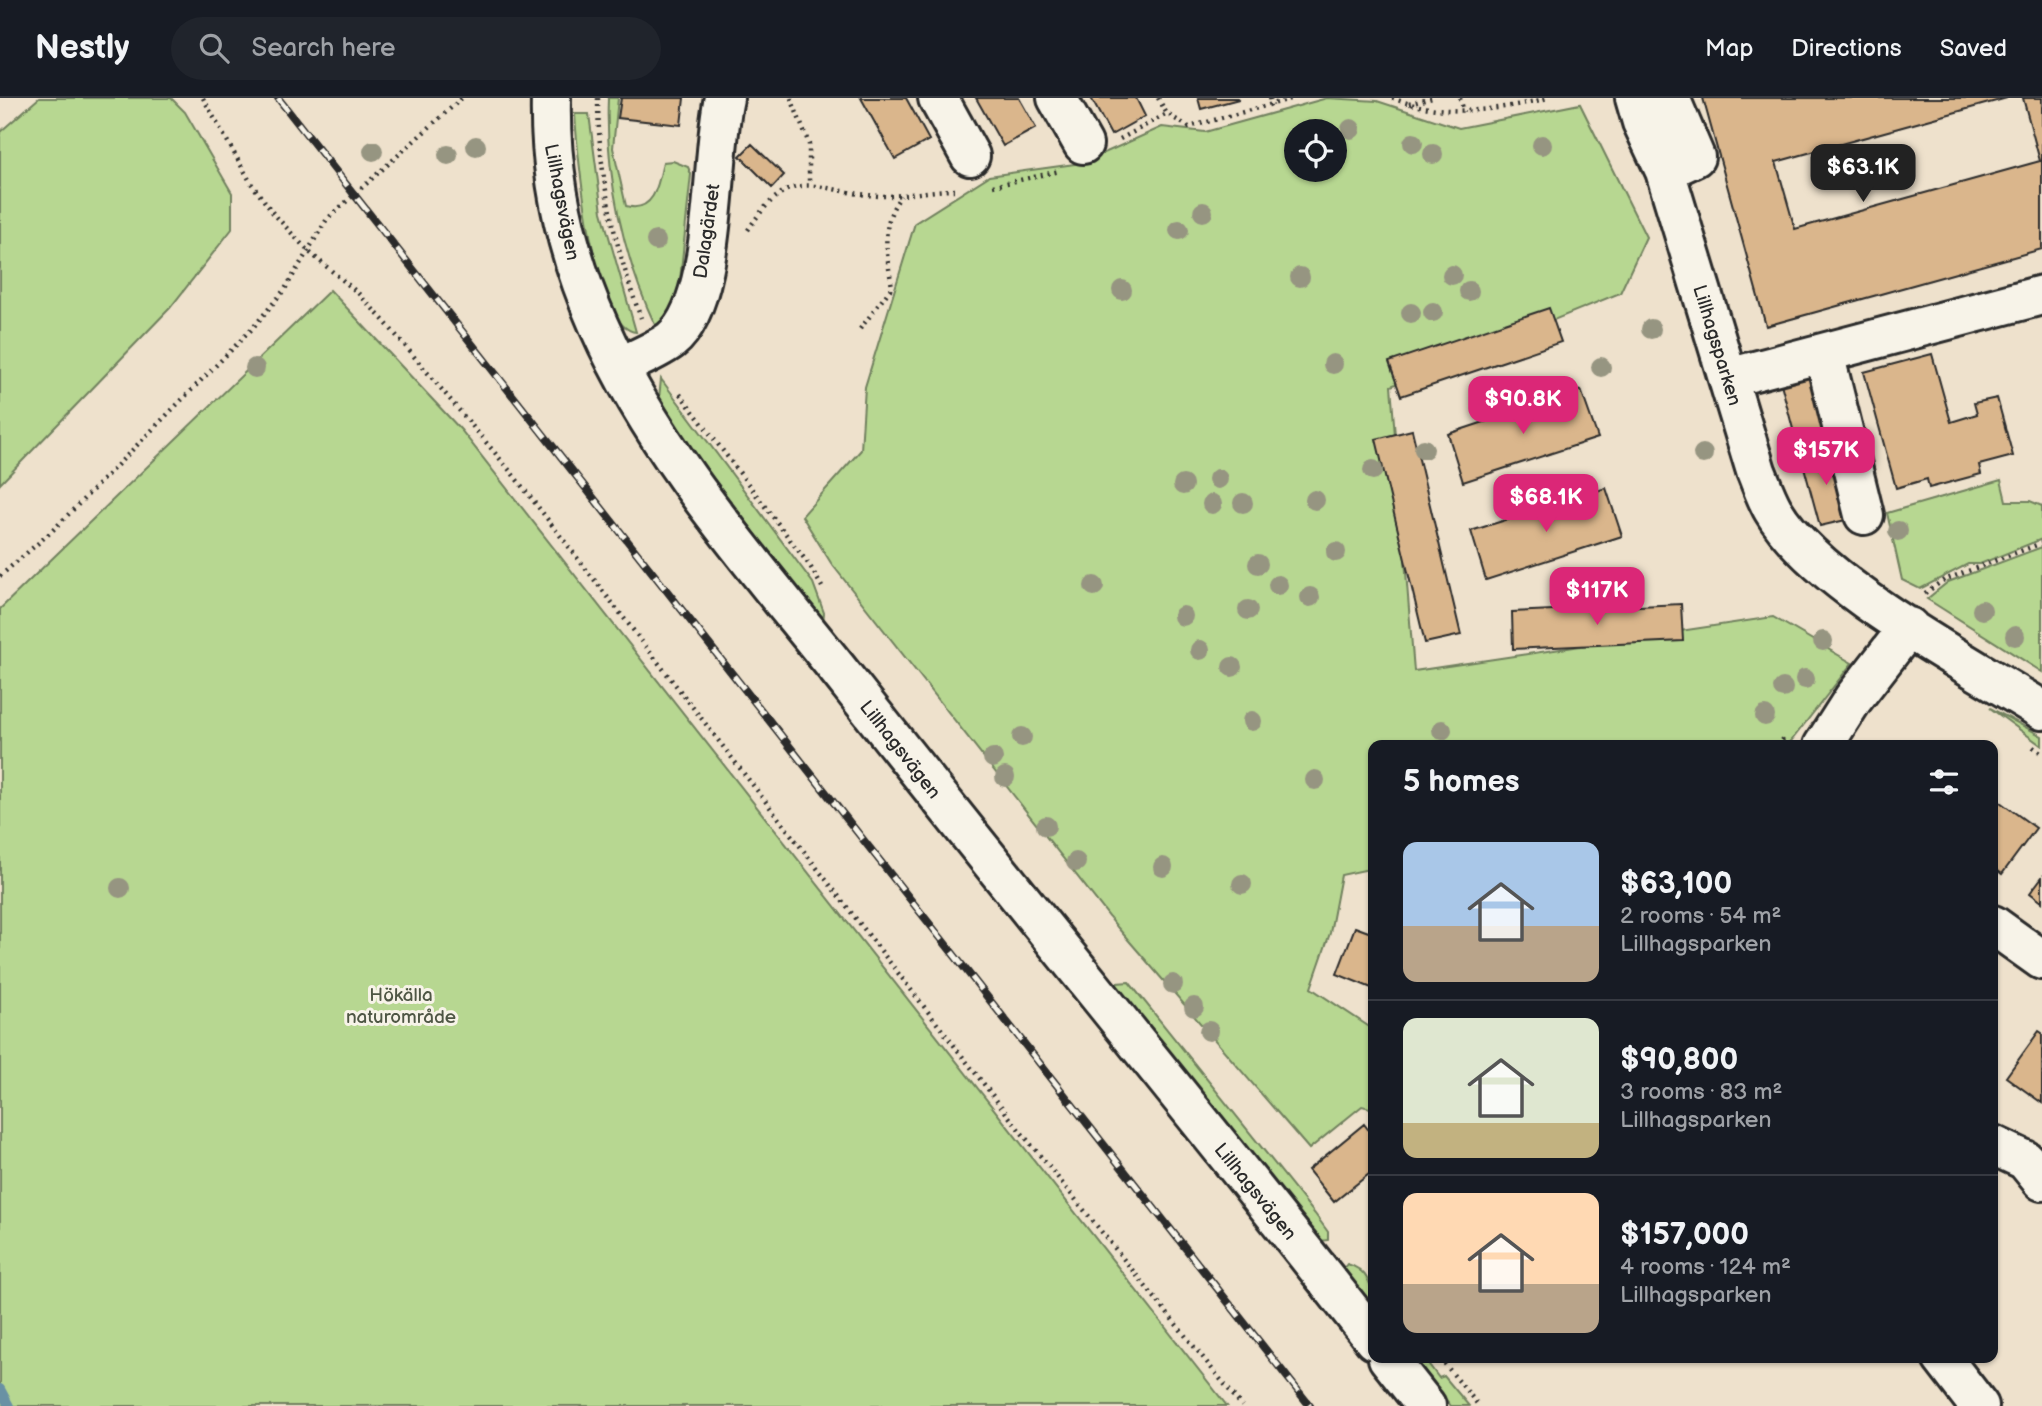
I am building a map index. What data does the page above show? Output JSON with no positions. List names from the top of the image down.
{
  "streets": {
    "street": ["Lillhagsvägen", "Dalagärdet", "Lillhagsparken"]
  },
  "crossings": [
    ["Lillhagsvägen", "Dalagärdet"]
  ],
  "parks": ["Hökälla naturområde"],
  "page": {
    "header": "Nestly",
    "search": "Search here",
    "nav": ["Map", "Directions", "Saved"],
    "price": [
      "$63.1K",
      "$90.8K",
      "$157K",
      "$68.1K",
      "$117K"
    ],
    "heading": "5 homes",
    "list": [
      {
        "name": "$63,100",
        "note": "2 rooms · 54 m² · Lillhagsparken"
      },
      {
        "name": "$90,800",
        "note": "3 rooms · 83 m² · Lillhagsparken"
      },
      {
        "name": "$157,000",
        "note": "4 rooms · 124 m² · Lillhagsparken"
      }
    ]
  }
}
